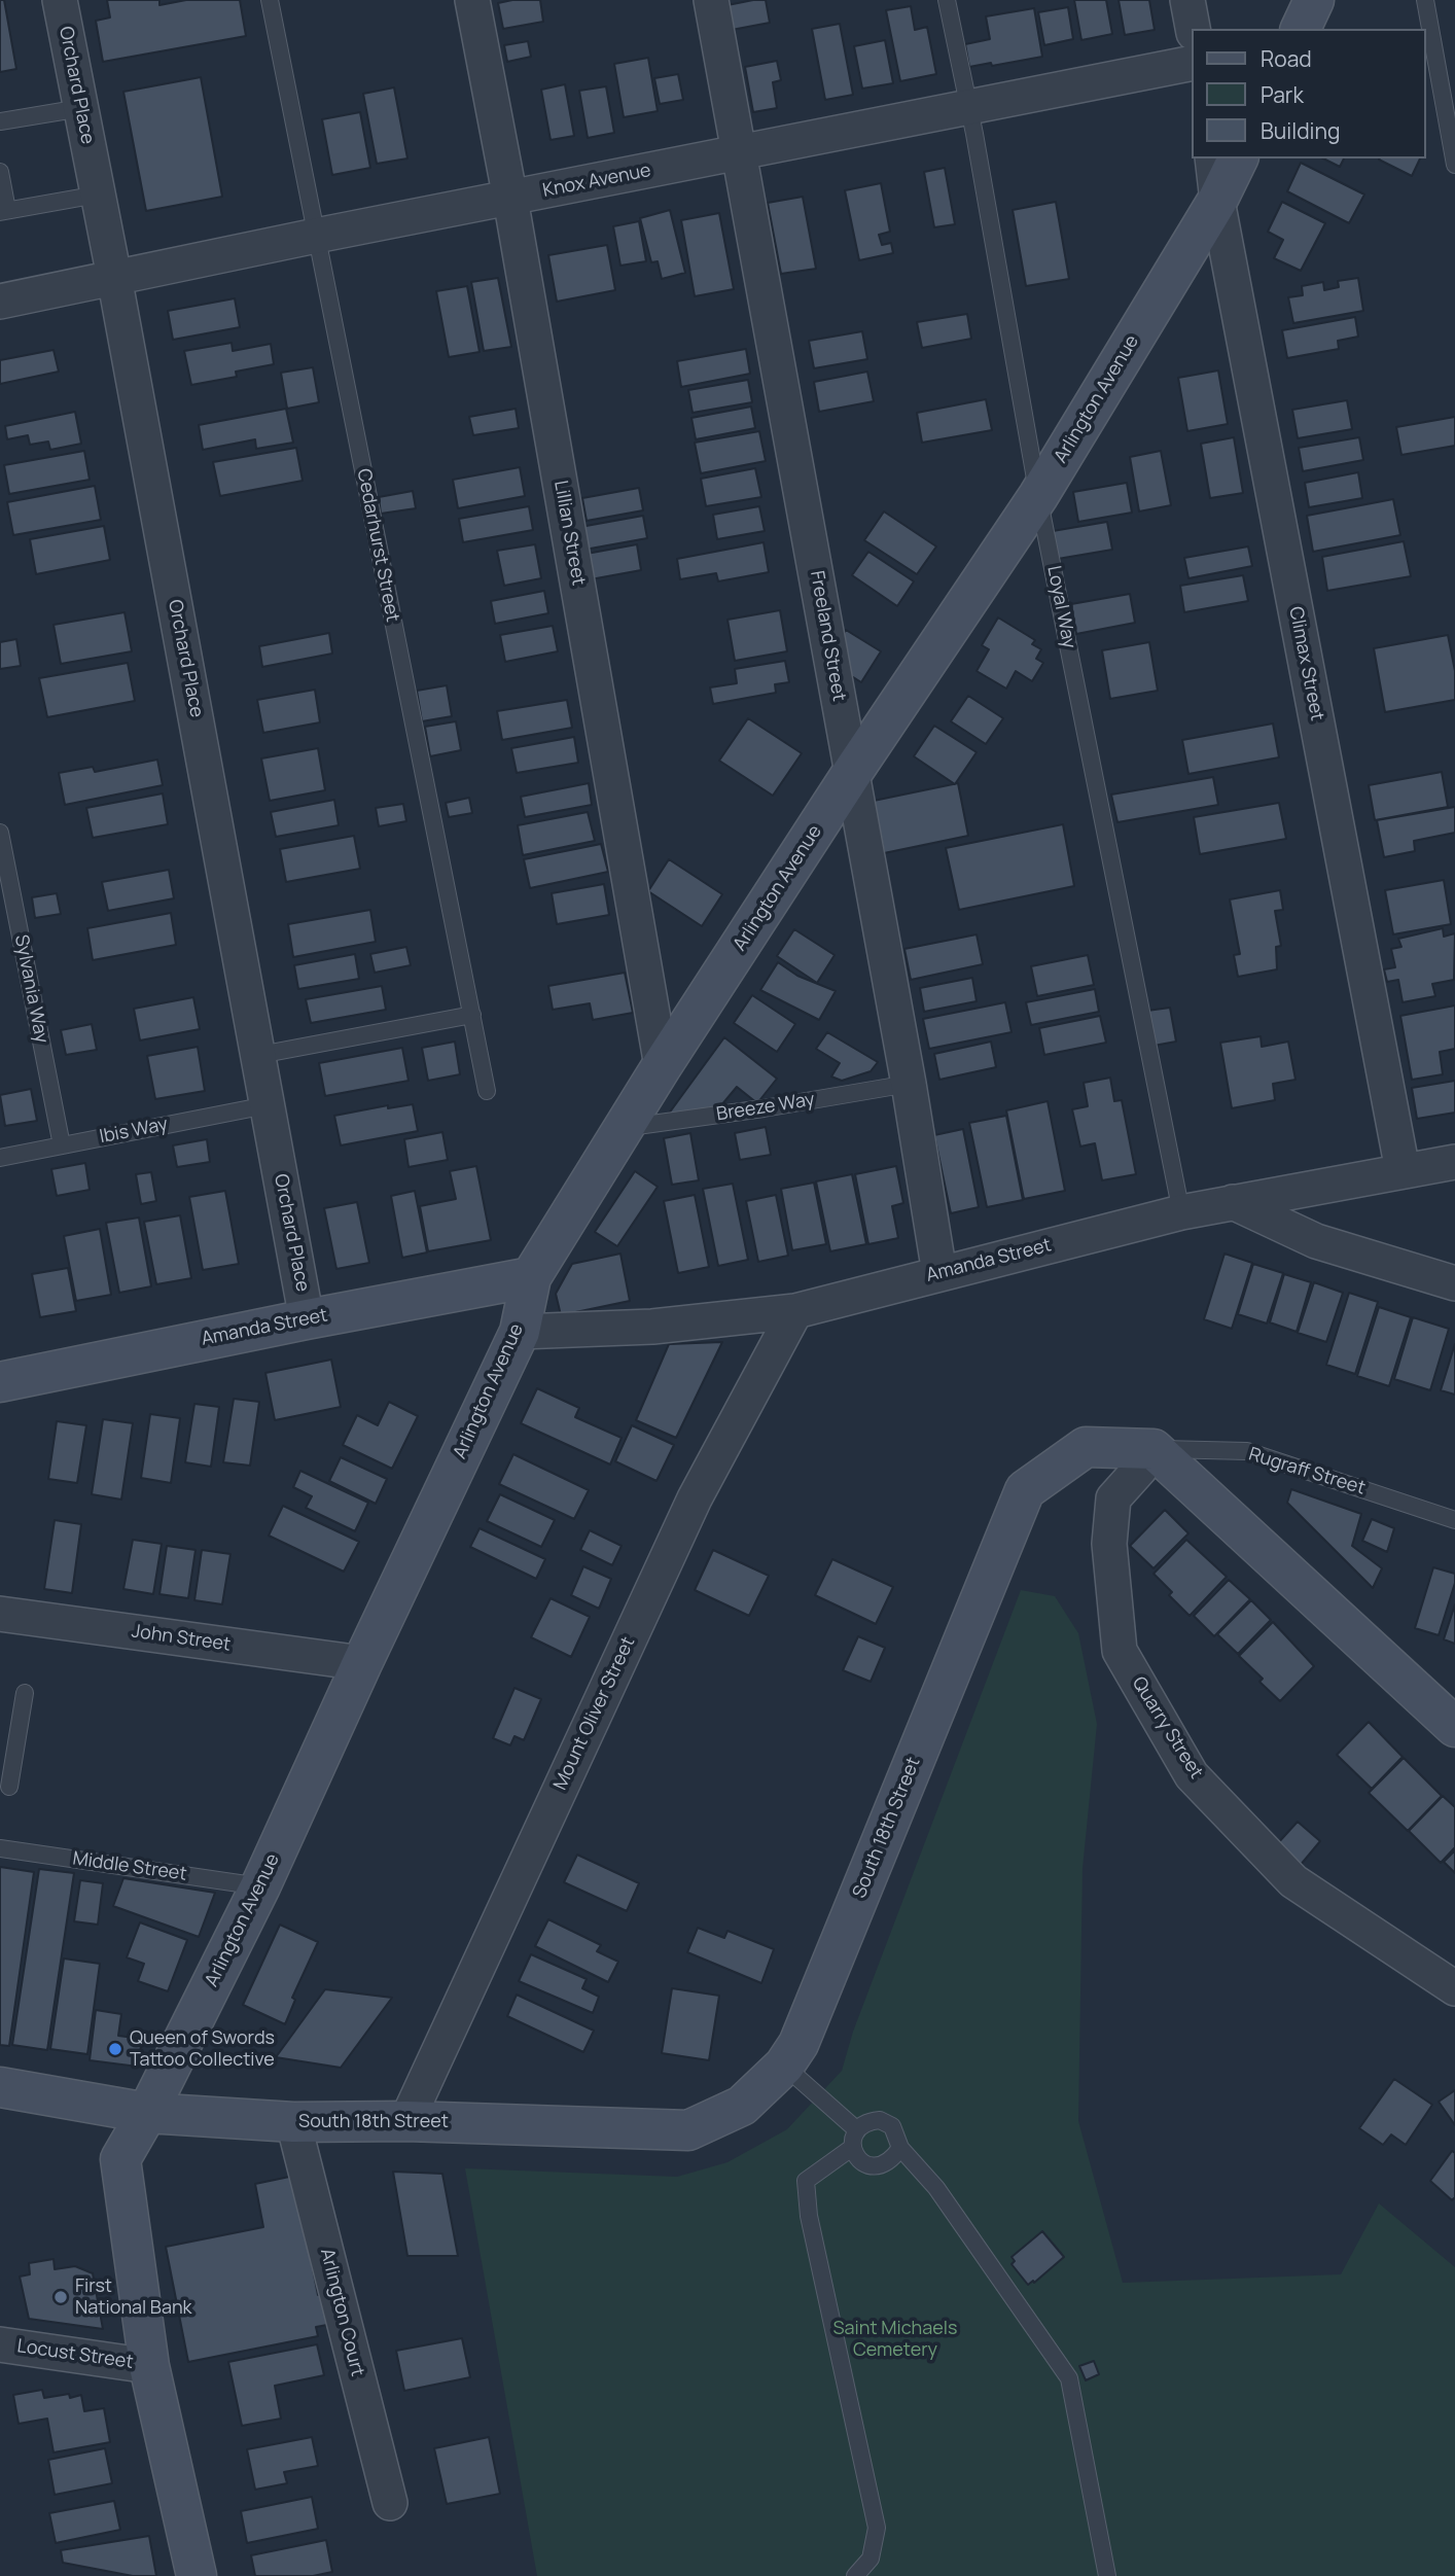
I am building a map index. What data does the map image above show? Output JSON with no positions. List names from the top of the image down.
{
  "streets": {
    "main road": ["Arlington Avenue", "Amanda Street", "South 18th Street"],
    "street": [
      "Orchard Place",
      "Knox Avenue",
      "Lillian Street",
      "Freeland Street",
      "Climax Street",
      "John Street",
      "Mount Oliver Street",
      "Quarry Street",
      "Arlington Court",
      "Locust Street"
    ],
    "lane": [
      "Cedarhurst Street",
      "Loyal Way",
      "Sylvania Way",
      "Breeze Way",
      "Ibis Way",
      "Rugraff Street",
      "Middle Street"
    ]
  },
  "crossings": [
    ["Orchard Place", "Knox Avenue"],
    ["Orchard Place", "Ibis Way"],
    ["Orchard Place", "Amanda Street"],
    ["Knox Avenue", "Lillian Street"],
    ["Knox Avenue", "Cedarhurst Street"],
    ["Knox Avenue", "Loyal Way"],
    ["Knox Avenue", "Freeland Street"],
    ["Arlington Avenue", "Lillian Street"],
    ["Arlington Avenue", "Loyal Way"],
    ["Arlington Avenue", "Freeland Street"],
    ["Arlington Avenue", "Climax Street"],
    ["Arlington Avenue", "Breeze Way"],
    ["Arlington Avenue", "Amanda Street"],
    ["Arlington Avenue", "John Street"],
    ["Arlington Avenue", "South 18th Street"],
    ["Arlington Avenue", "Middle Street"],
    ["Arlington Avenue", "Locust Street"],
    ["Loyal Way", "Amanda Street"],
    ["Freeland Street", "Breeze Way"],
    ["Freeland Street", "Amanda Street"],
    ["Climax Street", "Amanda Street"],
    ["Sylvania Way", "Ibis Way"],
    ["Amanda Street", "Mount Oliver Street"],
    ["Rugraff Street", "Quarry Street"],
    ["Rugraff Street", "South 18th Street"],
    ["Mount Oliver Street", "South 18th Street"],
    ["Quarry Street", "South 18th Street"],
    ["South 18th Street", "Arlington Court"]
  ],
  "parks": ["Saint Michaels Cemetery"],
  "places": ["Queen of Swords Tattoo Collective", "First National Bank"],
  "legend": ["Road", "Park", "Building"]
}
